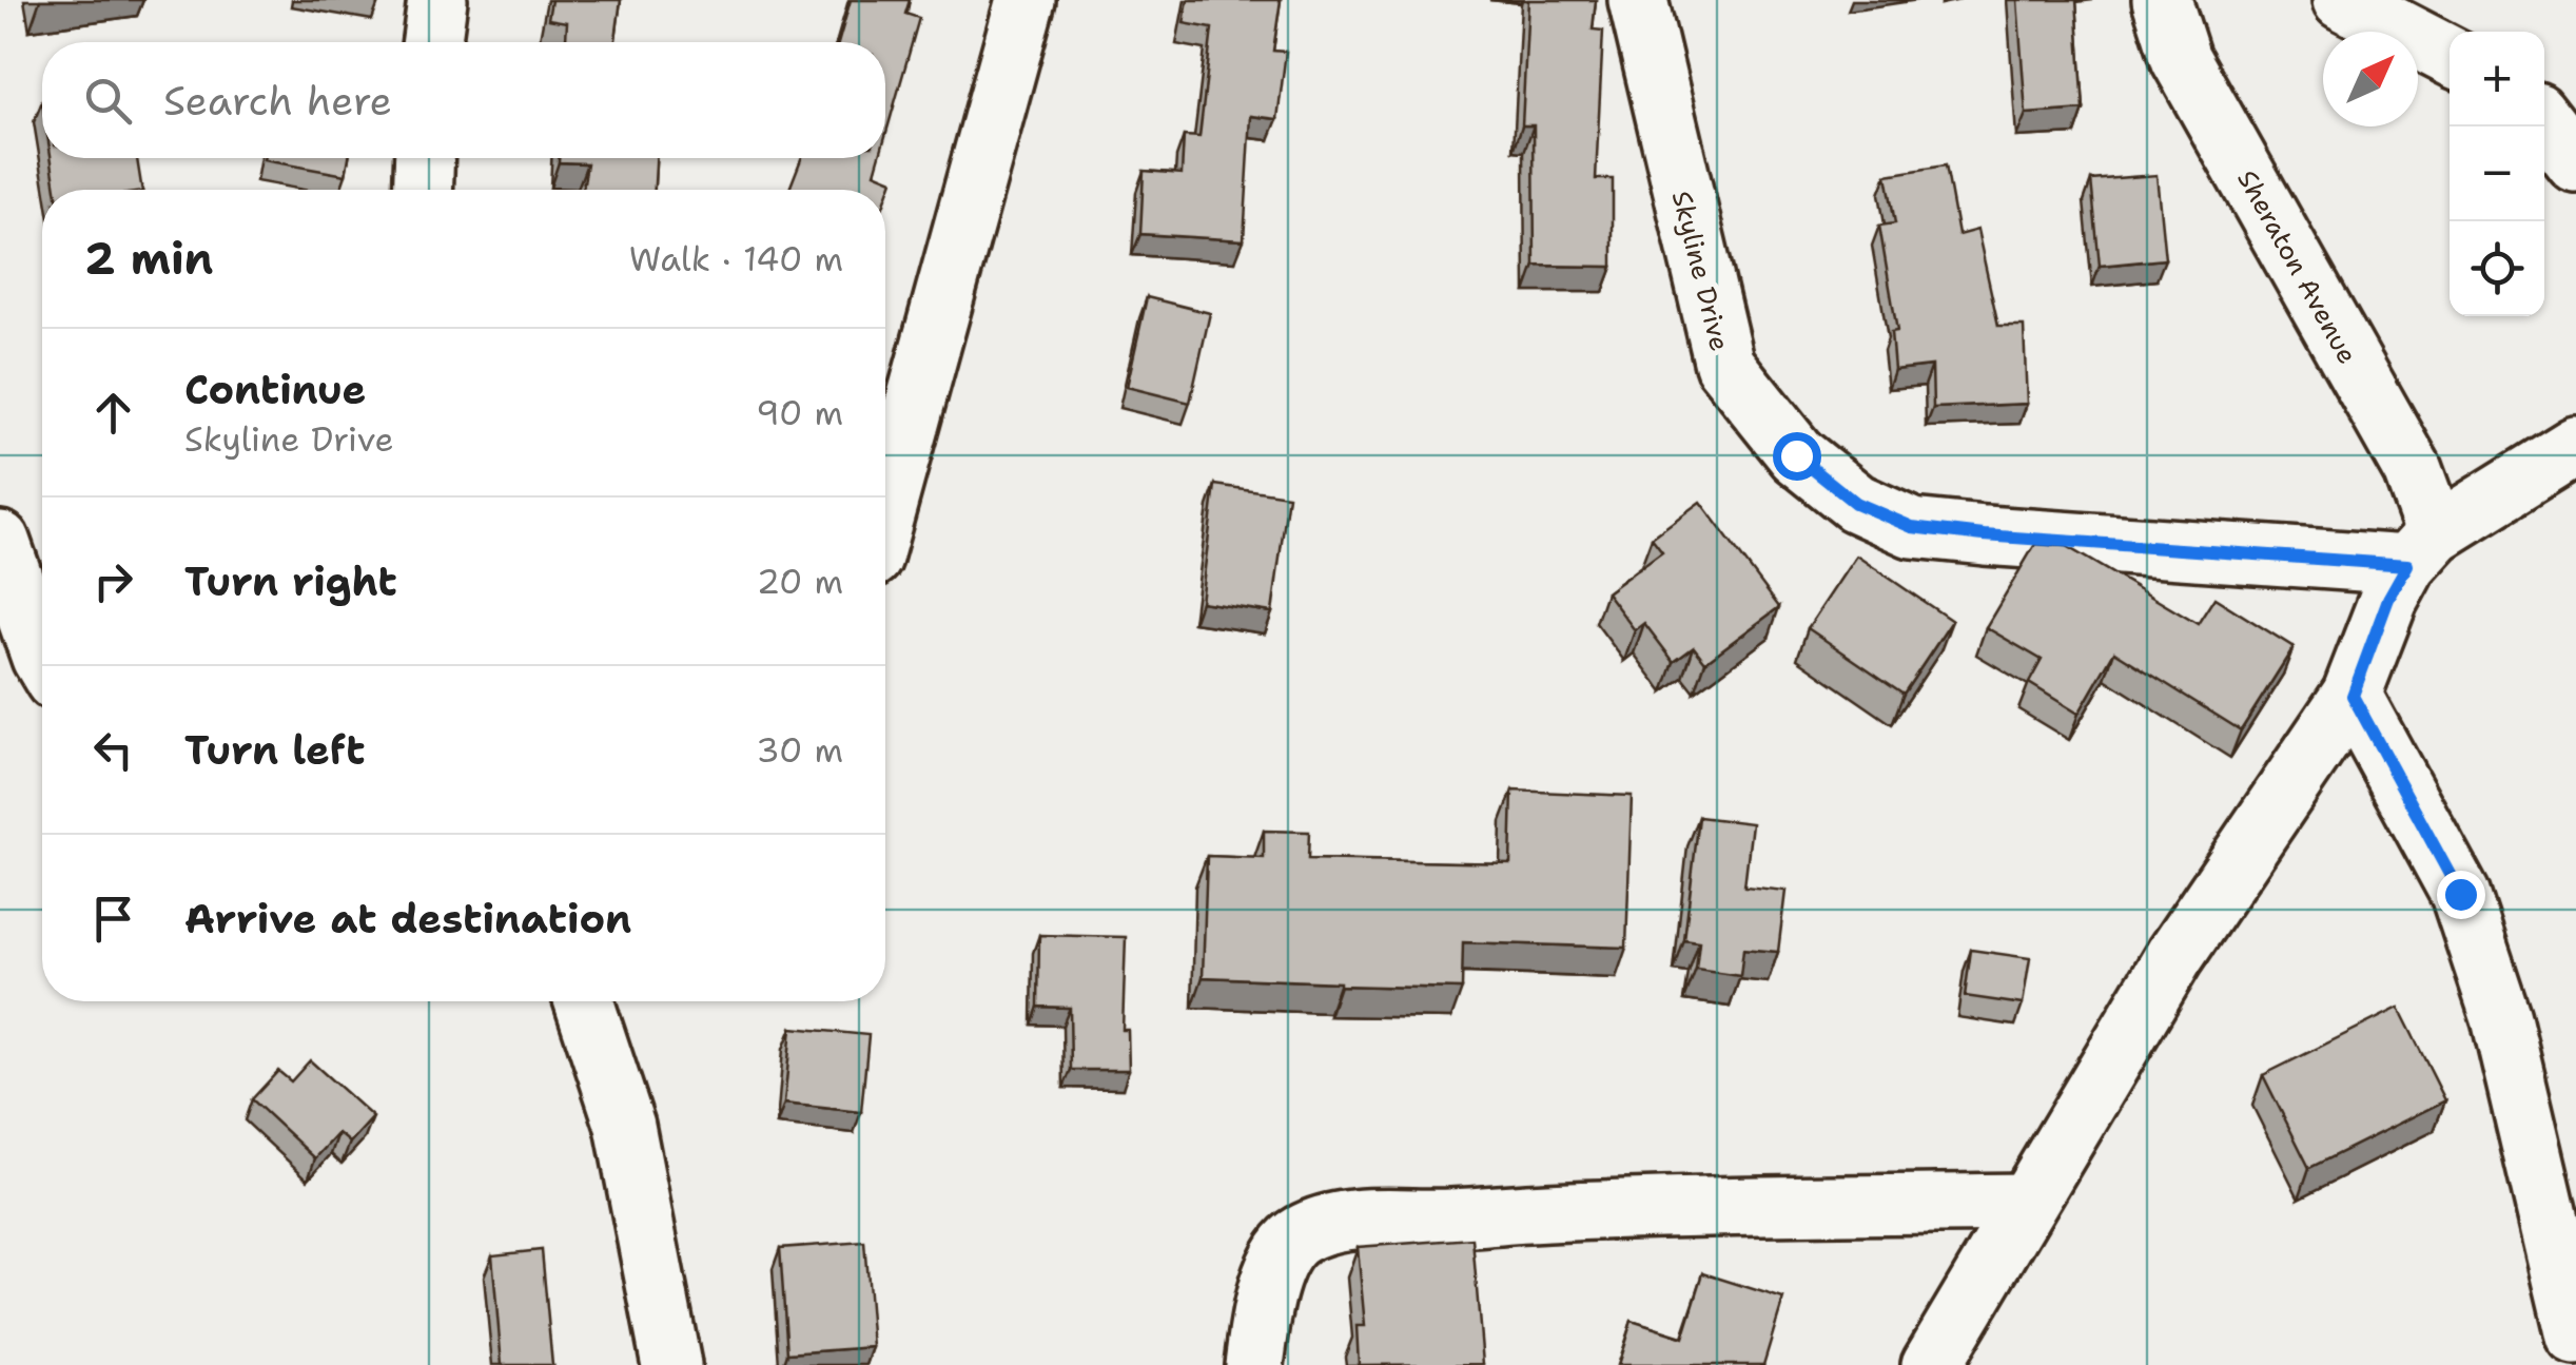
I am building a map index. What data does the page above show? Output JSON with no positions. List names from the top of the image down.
{
  "streets": {
    "street": ["Sheraton Avenue", "Skyline Drive"]
  },
  "crossings": [
    ["Sheraton Avenue", "Skyline Drive"]
  ],
  "north": "top right",
  "page": {
    "map_buttons": ["+", "−"],
    "search": "Search here",
    "heading": ["2 min", "Walk · 140 m"],
    "list": [
      ["Continue", "Skyline Drive", "90 m"],
      ["Turn right", "20 m"],
      ["Turn left", "30 m"],
      "Arrive at destination"
    ]
  }
}
